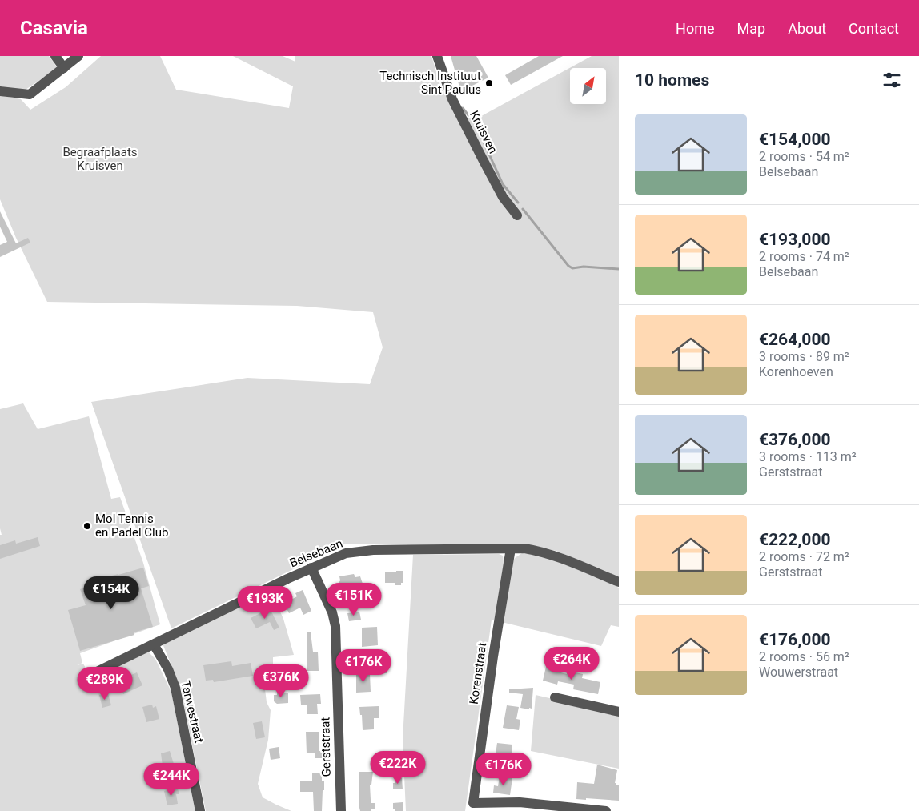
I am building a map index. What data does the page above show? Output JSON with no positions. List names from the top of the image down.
{
  "streets": {
    "street": [
      "Kruisven",
      "Belsebaan",
      "Korenstraat",
      "Tarwestraat",
      "Gerststraat"
    ]
  },
  "crossings": [
    ["Belsebaan", "Korenstraat"],
    ["Belsebaan", "Tarwestraat"],
    ["Belsebaan", "Gerststraat"]
  ],
  "parks": ["Begraafplaats Kruisven"],
  "places": ["Technisch Instituut Sint Paulus", "Mol Tennis en Padel Club"],
  "north": "top right",
  "page": {
    "header": "Casavia",
    "nav": [
      "Home",
      "Map",
      "About",
      "Contact"
    ],
    "heading": "10 homes",
    "list": [
      {
        "name": "€154,000",
        "note": "2 rooms · 54 m² · Belsebaan"
      },
      {
        "name": "€193,000",
        "note": "2 rooms · 74 m² · Belsebaan"
      },
      {
        "name": "€264,000",
        "note": "3 rooms · 89 m² · Korenhoeven"
      },
      {
        "name": "€376,000",
        "note": "3 rooms · 113 m² · Gerststraat"
      },
      {
        "name": "€222,000",
        "note": "2 rooms · 72 m² · Gerststraat"
      },
      {
        "name": "€176,000",
        "note": "2 rooms · 56 m² · Wouwerstraat"
      }
    ],
    "price": [
      "€154K",
      "€151K",
      "€193K",
      "€264K",
      "€176K",
      "€376K",
      "€289K",
      "€222K",
      "€176K",
      "€244K"
    ]
  }
}
